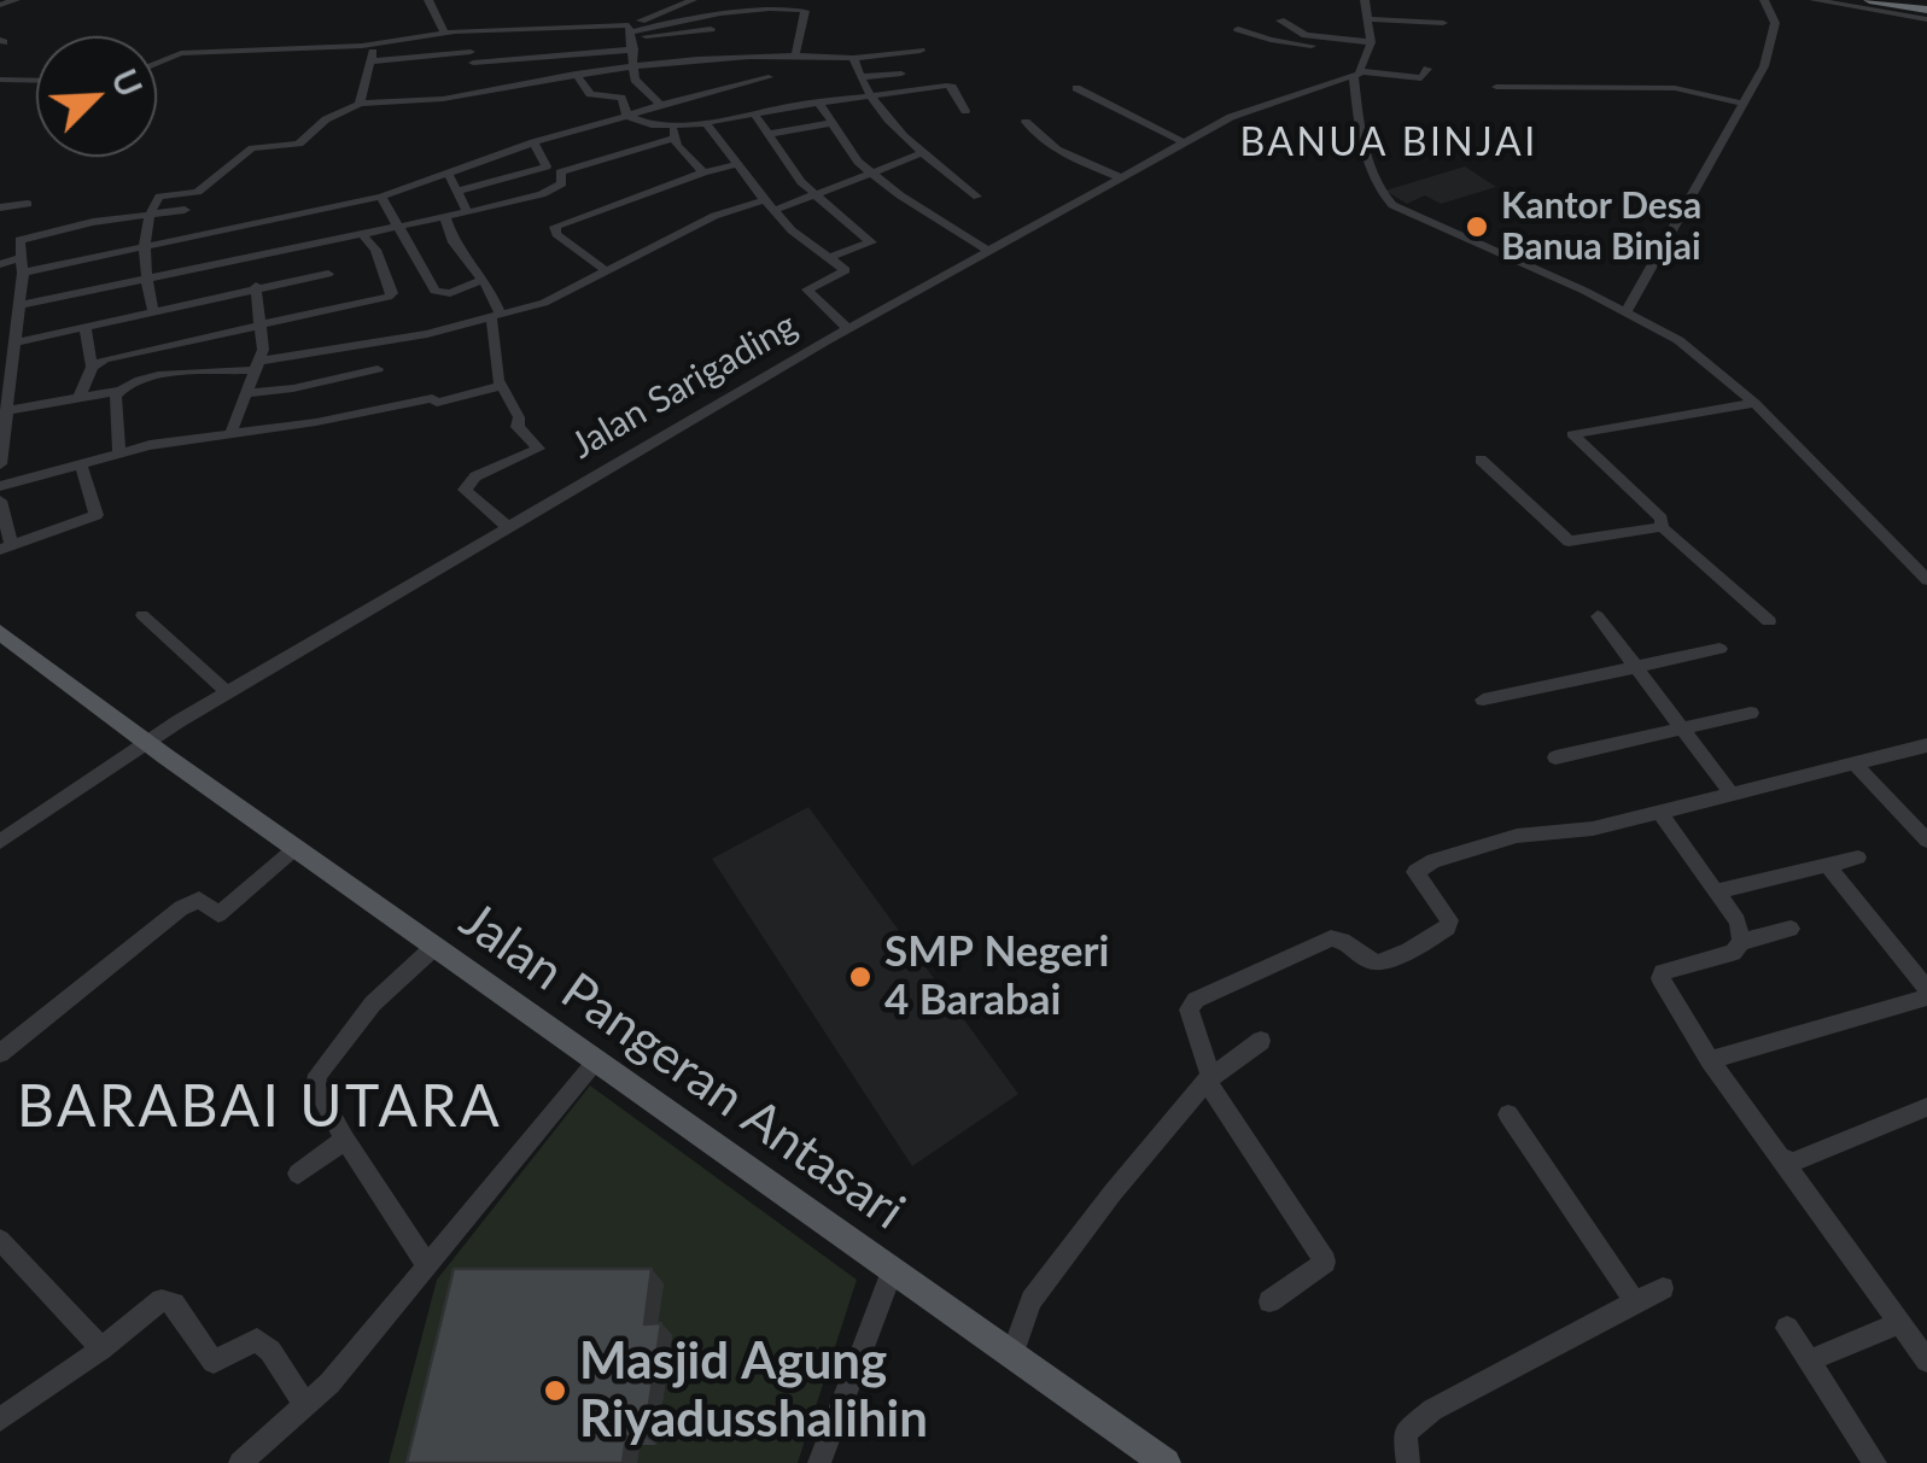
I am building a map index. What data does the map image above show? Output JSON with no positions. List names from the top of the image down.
{
  "streets": {
    "main road": ["Jalan Pangeran Antasari"],
    "street": ["Jalan Sarigading"]
  },
  "crossings": [
    ["Jalan Sarigading", "Jalan Pangeran Antasari"]
  ],
  "districts": ["BANUA BINJAI", "BARABAI UTARA"],
  "places": ["Kantor Desa Banua Binjai", "SMP Negeri 4 Barabai", "Masjid Agung Riyadusshalihin"],
  "north": "top right"
}
